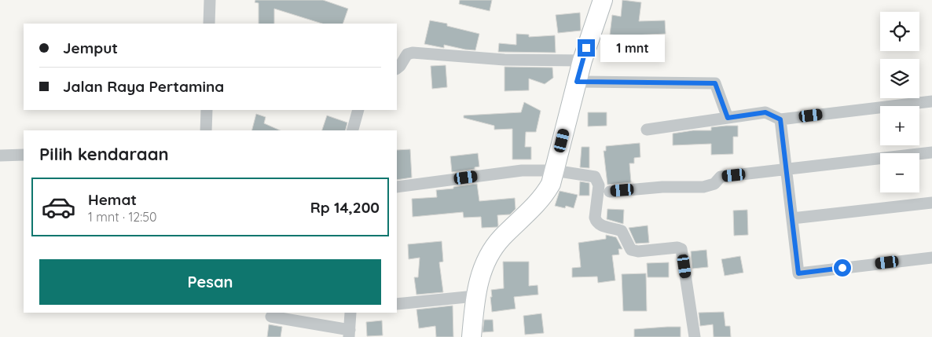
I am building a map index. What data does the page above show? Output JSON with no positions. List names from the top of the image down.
{
  "page": {
    "map_buttons": ["+", "−"],
    "banner": ["Jemput", "Jalan Raya Pertamina"],
    "bubble": "1 mnt",
    "heading": "Pilih kendaraan",
    "list": [
      {
        "name": "Hemat",
        "note": "1 mnt · 12:50",
        "value": "Rp 14,200"
      }
    ],
    "buttons": "Pesan"
  }
}
